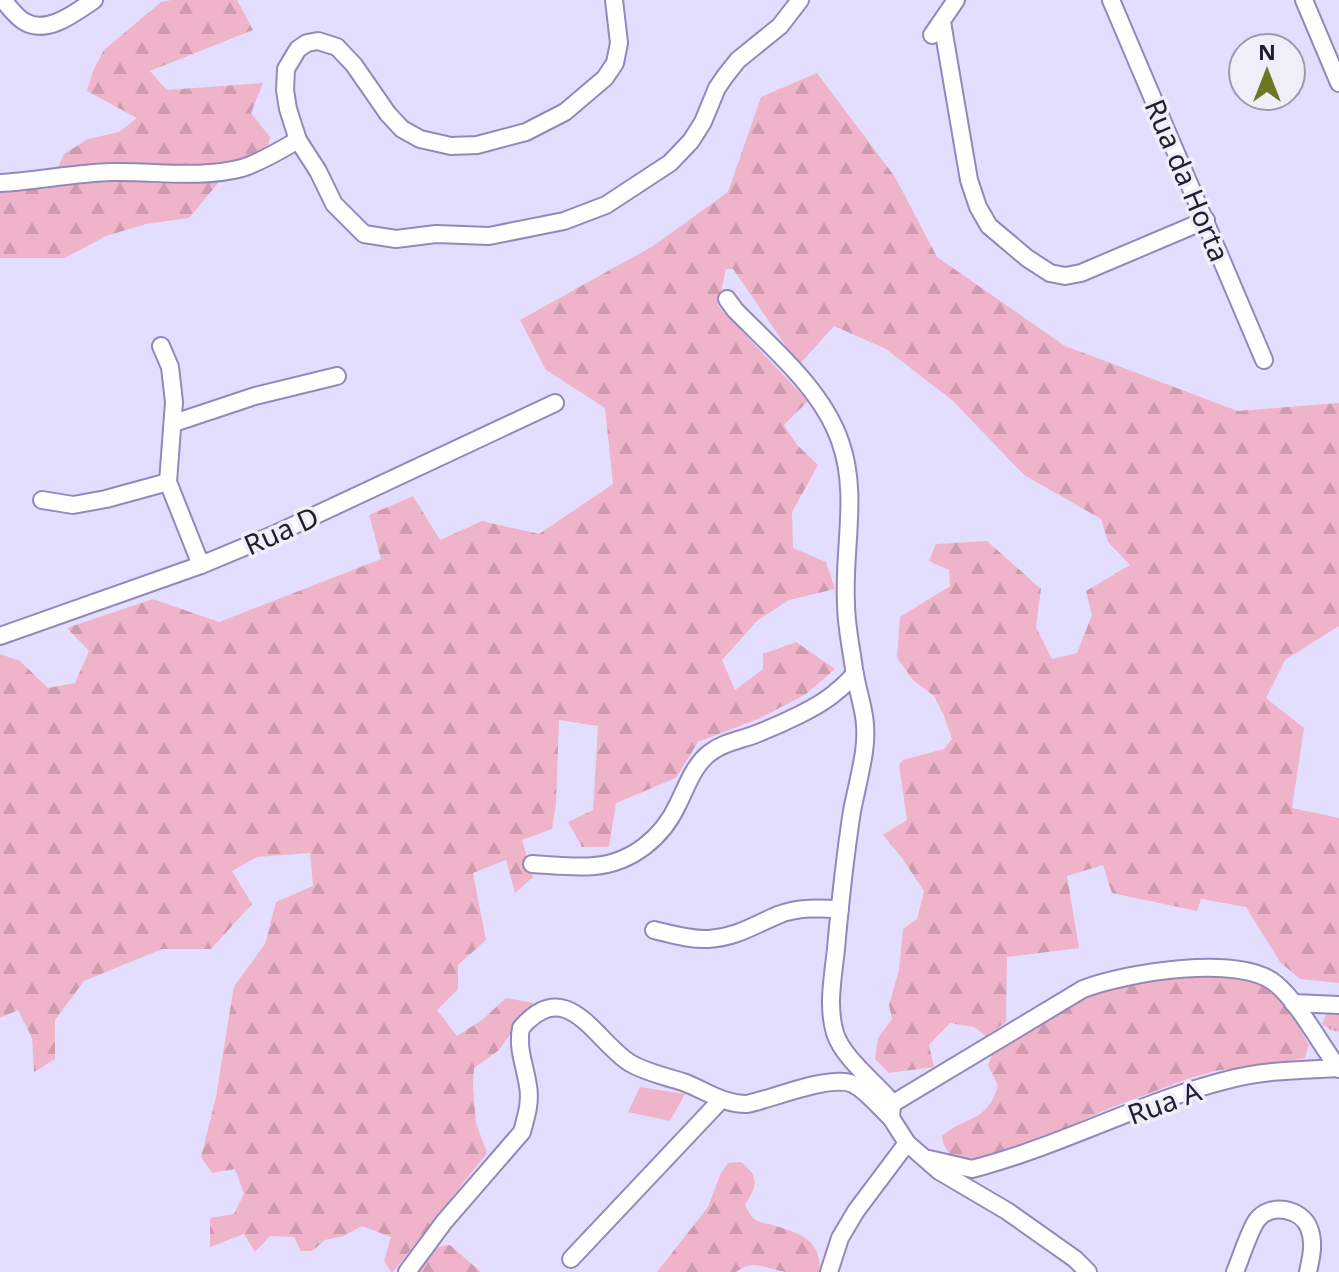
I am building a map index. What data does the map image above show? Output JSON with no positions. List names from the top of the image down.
{
  "streets": {
    "street": ["Rua da Horta", "Rua D", "Rua A"]
  },
  "north": "top"
}
